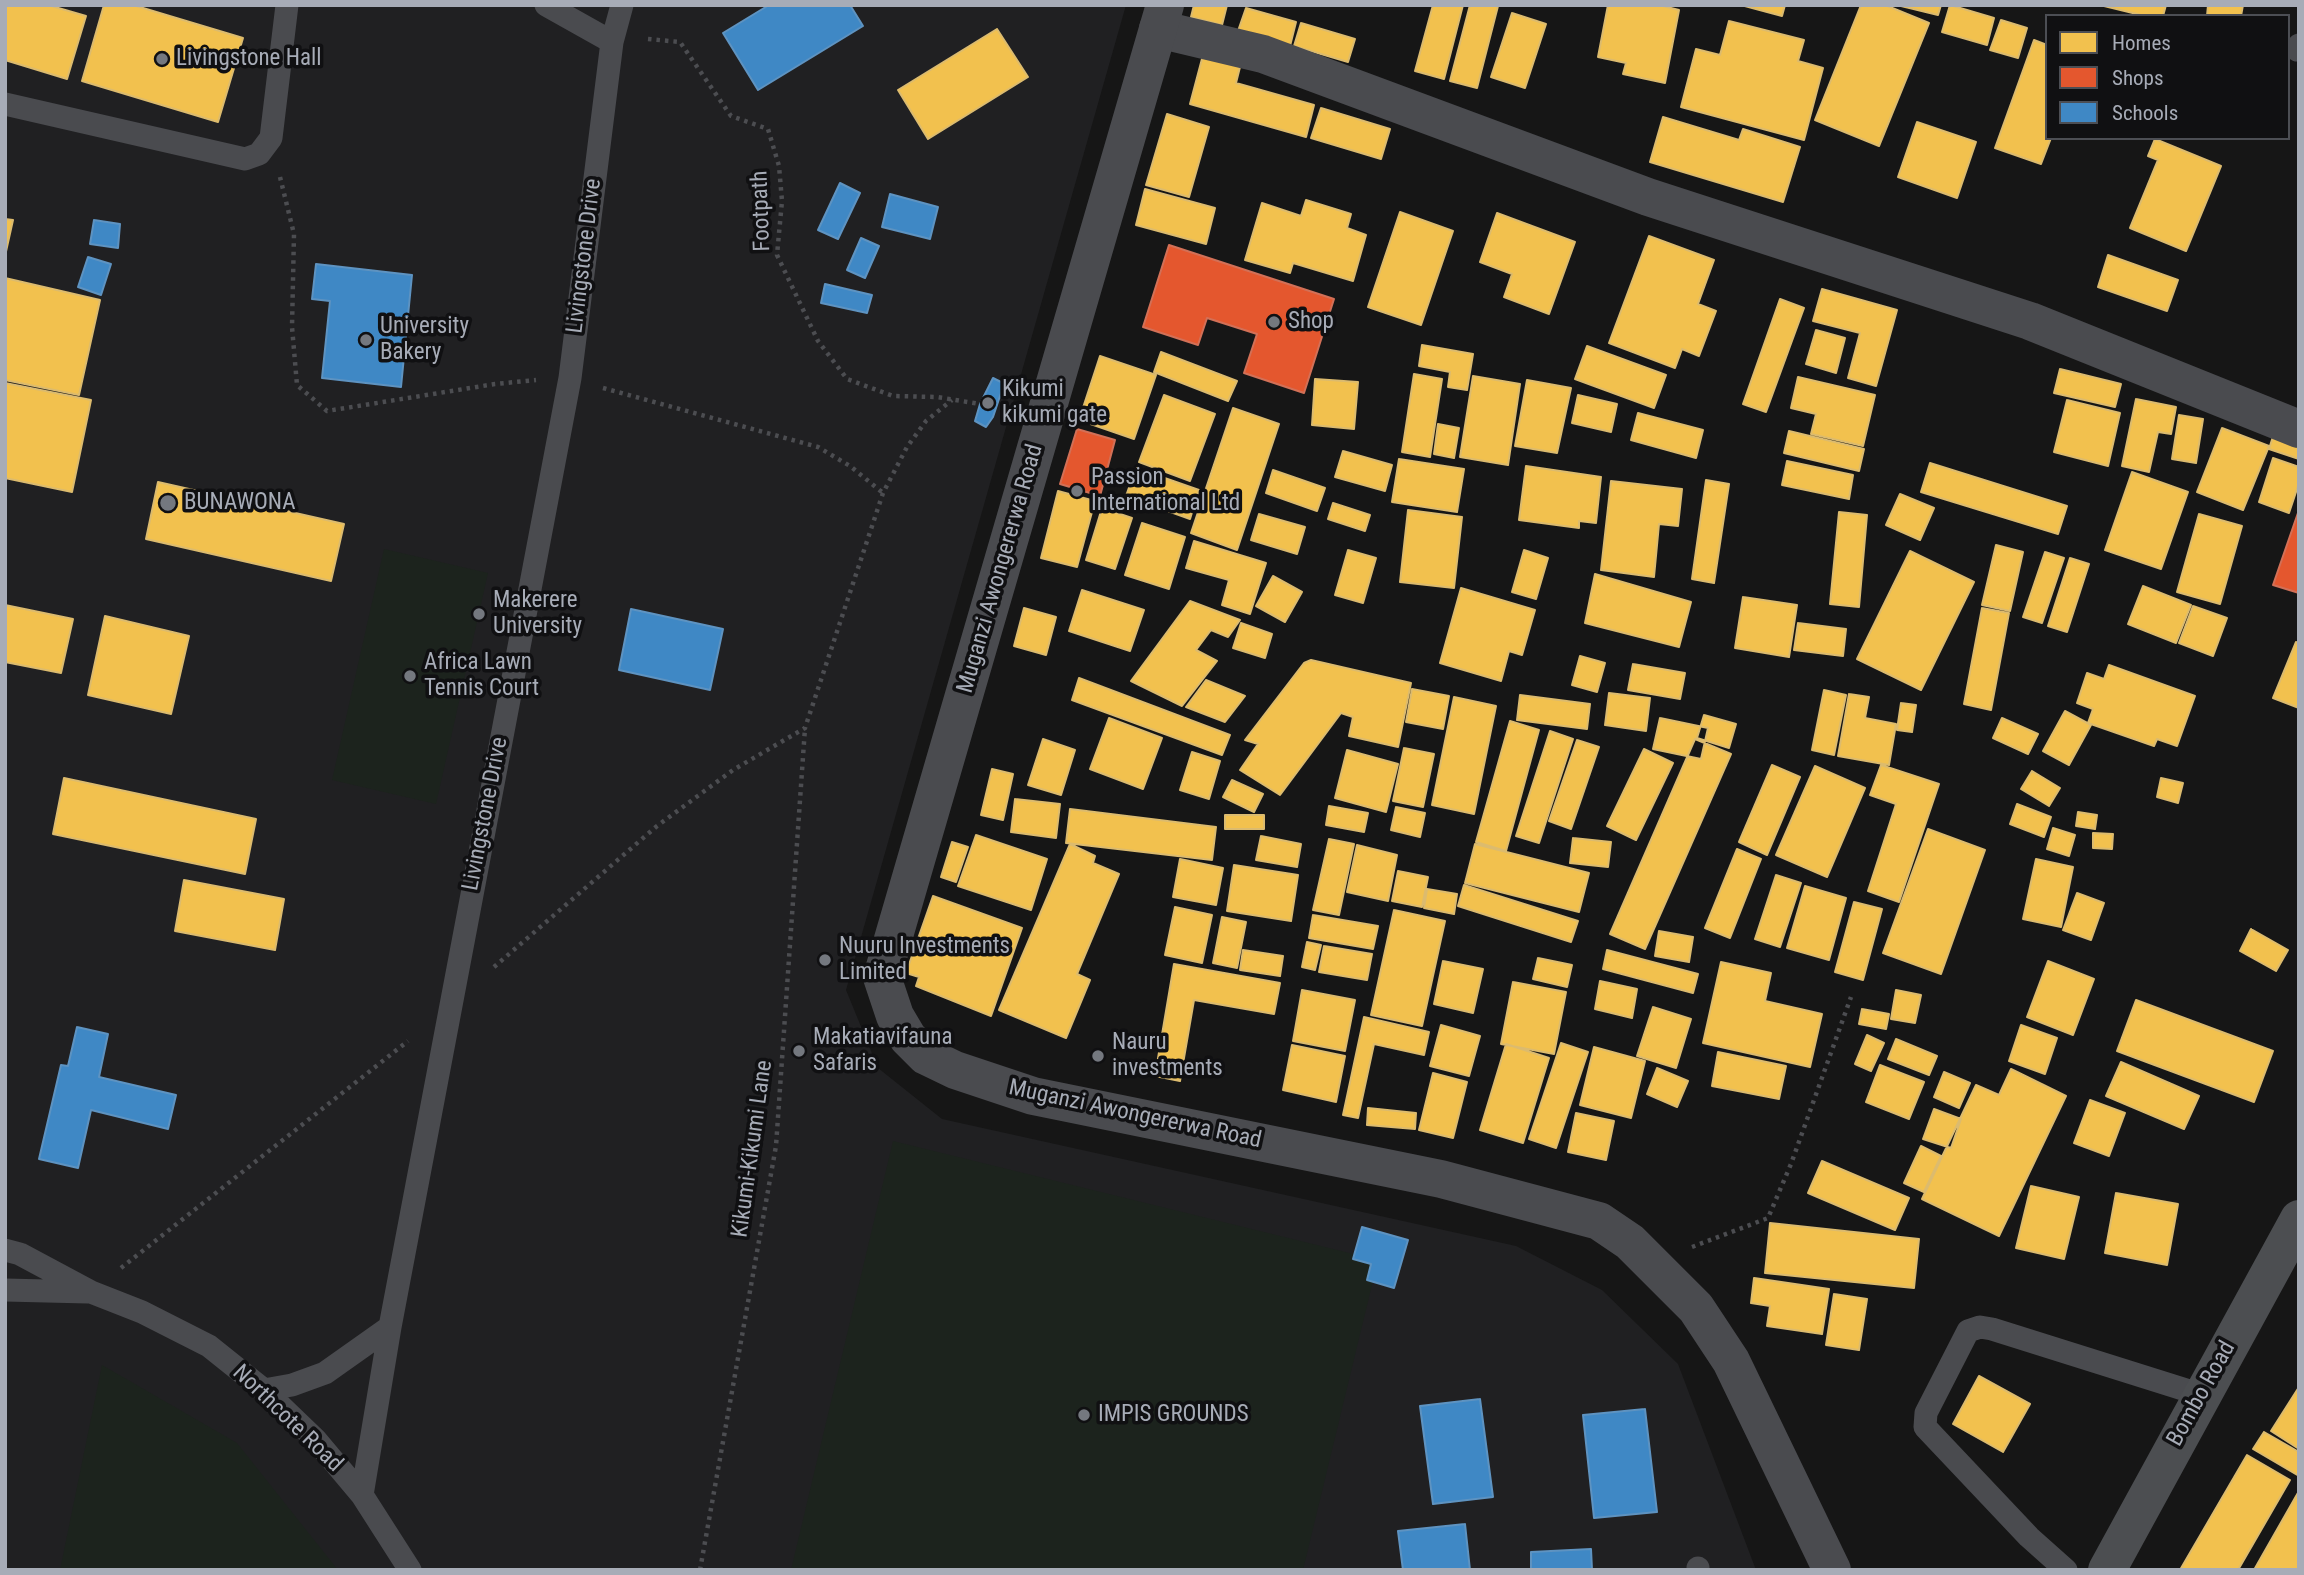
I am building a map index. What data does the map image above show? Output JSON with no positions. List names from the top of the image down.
{
  "streets": {
    "main road": ["Bombo Road"],
    "street": ["Muganzi Awongererwa Road"],
    "lane": ["Livingstone Drive", "Northcote Road"],
    "path": ["Footpath", "Kikumi-Kikumi Lane"]
  },
  "crossings": [
    ["Footpath", "Livingstone Drive"],
    ["Footpath", "Kikumi-Kikumi Lane"],
    ["Livingstone Drive", "Northcote Road"]
  ],
  "places": [
    "Livingstone Hall",
    "Shop",
    "University Bakery",
    "Kikumi kikumi gate",
    "Passion International Ltd",
    "BUNAWONA",
    "Makerere University",
    "Africa Lawn Tennis Court",
    "Nuuru Investments Limited",
    "Makatiavifauna Safaris",
    "Nauru investments",
    "IMPIS GROUNDS"
  ],
  "legend": ["Homes", "Shops", "Schools"]
}
